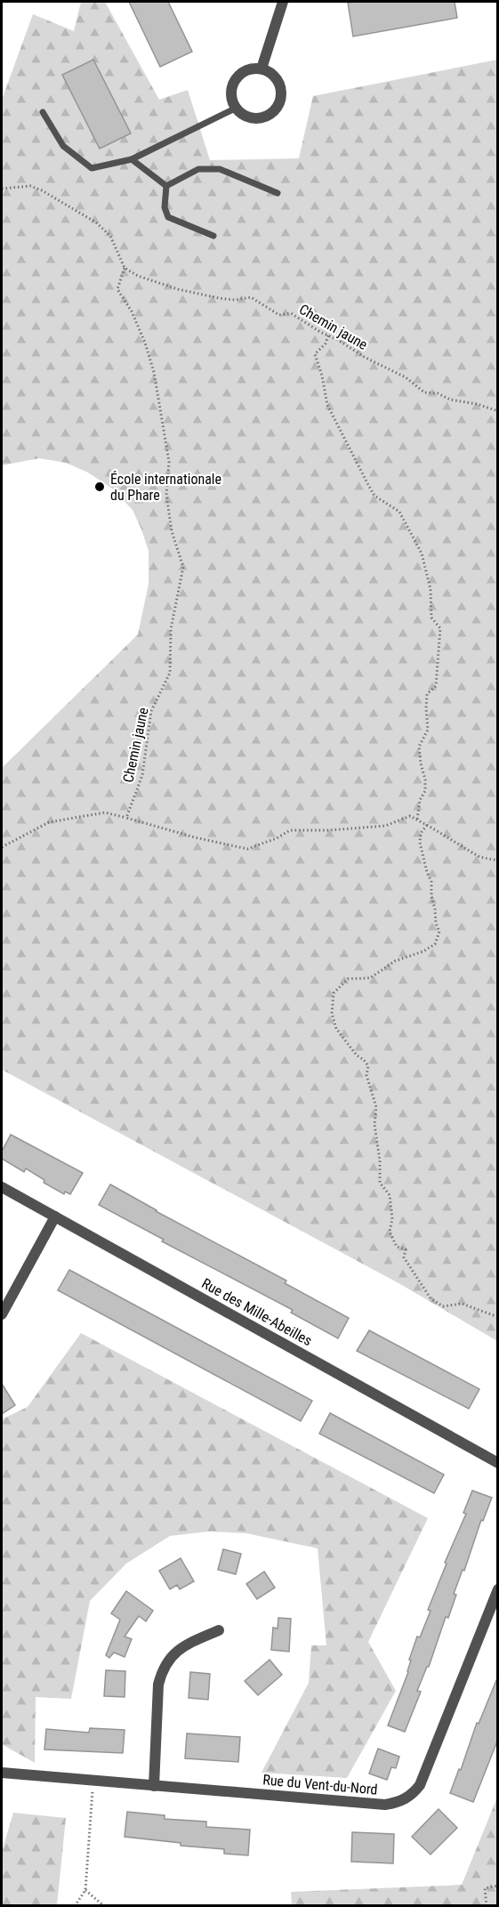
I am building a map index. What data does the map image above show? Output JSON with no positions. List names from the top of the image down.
{
  "streets": {
    "street": ["Rue des Mille-Abeilles", "Rue du Vent-du-Nord"],
    "path": ["Chemin jaune"]
  },
  "places": ["École internationale du Phare"]
}
